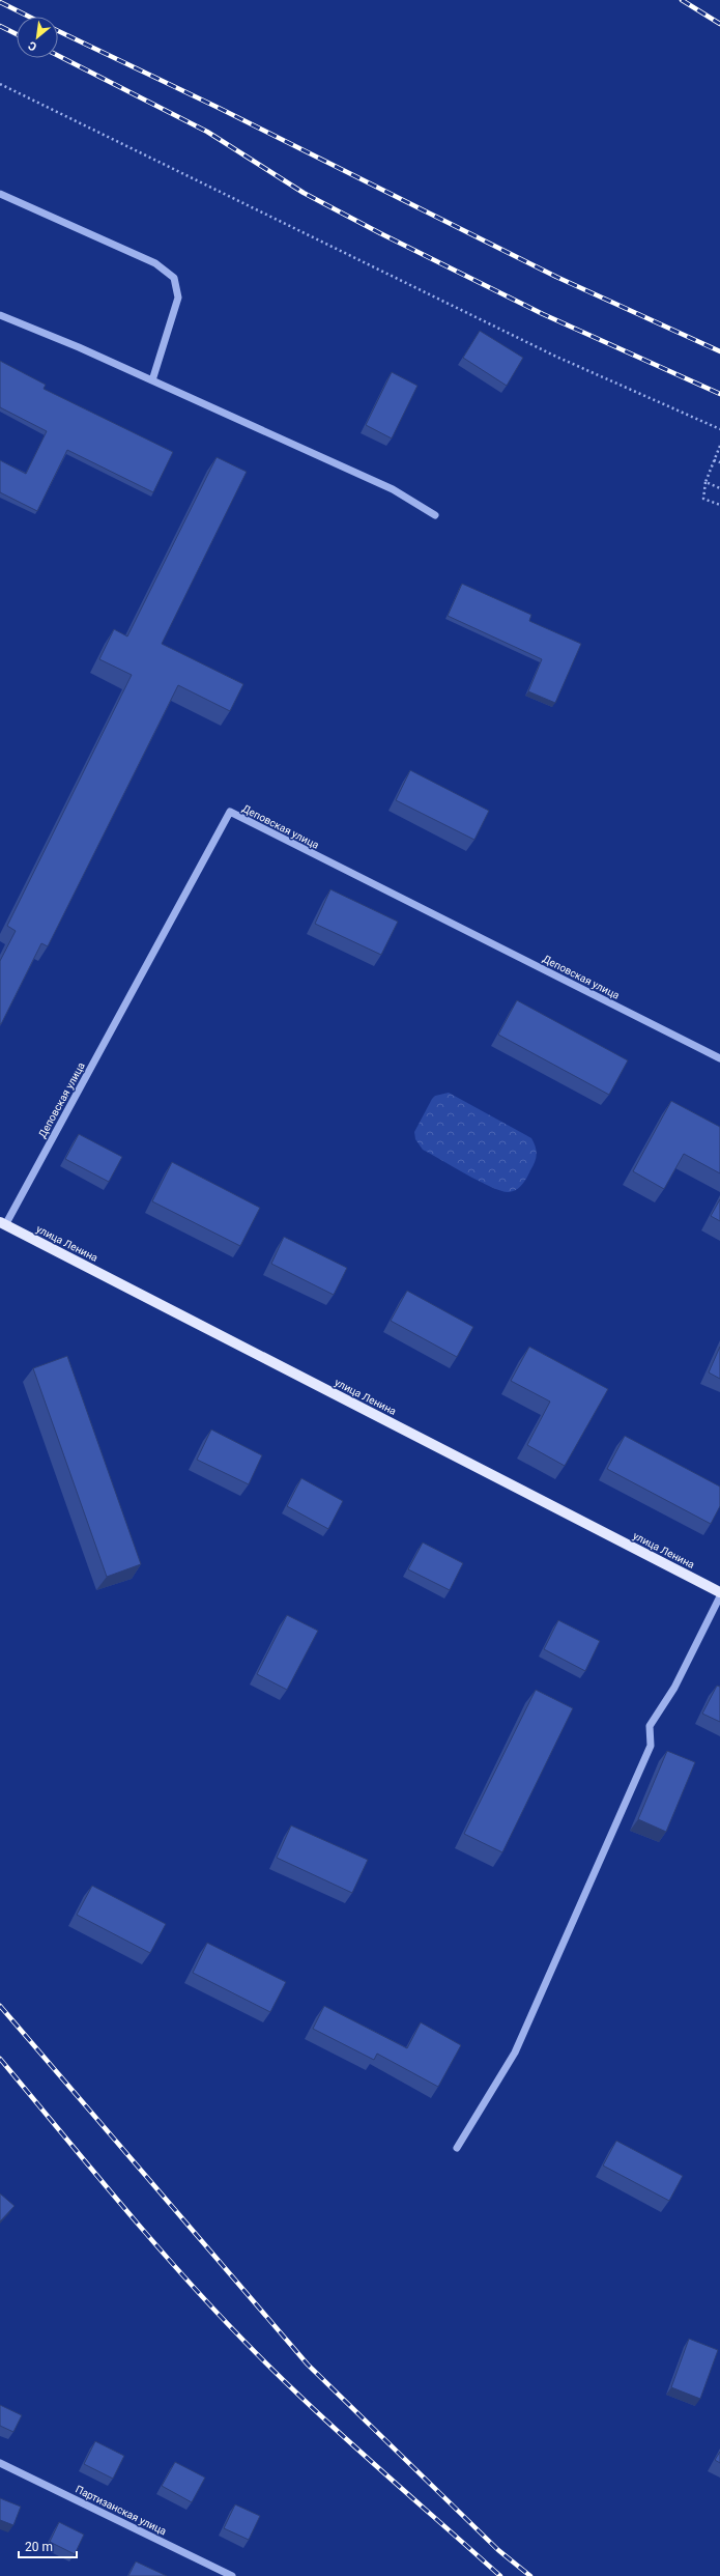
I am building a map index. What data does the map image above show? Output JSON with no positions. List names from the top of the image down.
{
  "streets": {
    "main road": ["улица Ленина"],
    "street": ["Деповская улица", "Партизанская улица"]
  },
  "crossings": [
    ["Деповская улица", "улица Ленина"]
  ],
  "scale_bar": "20 m",
  "north": "bottom left"
}
